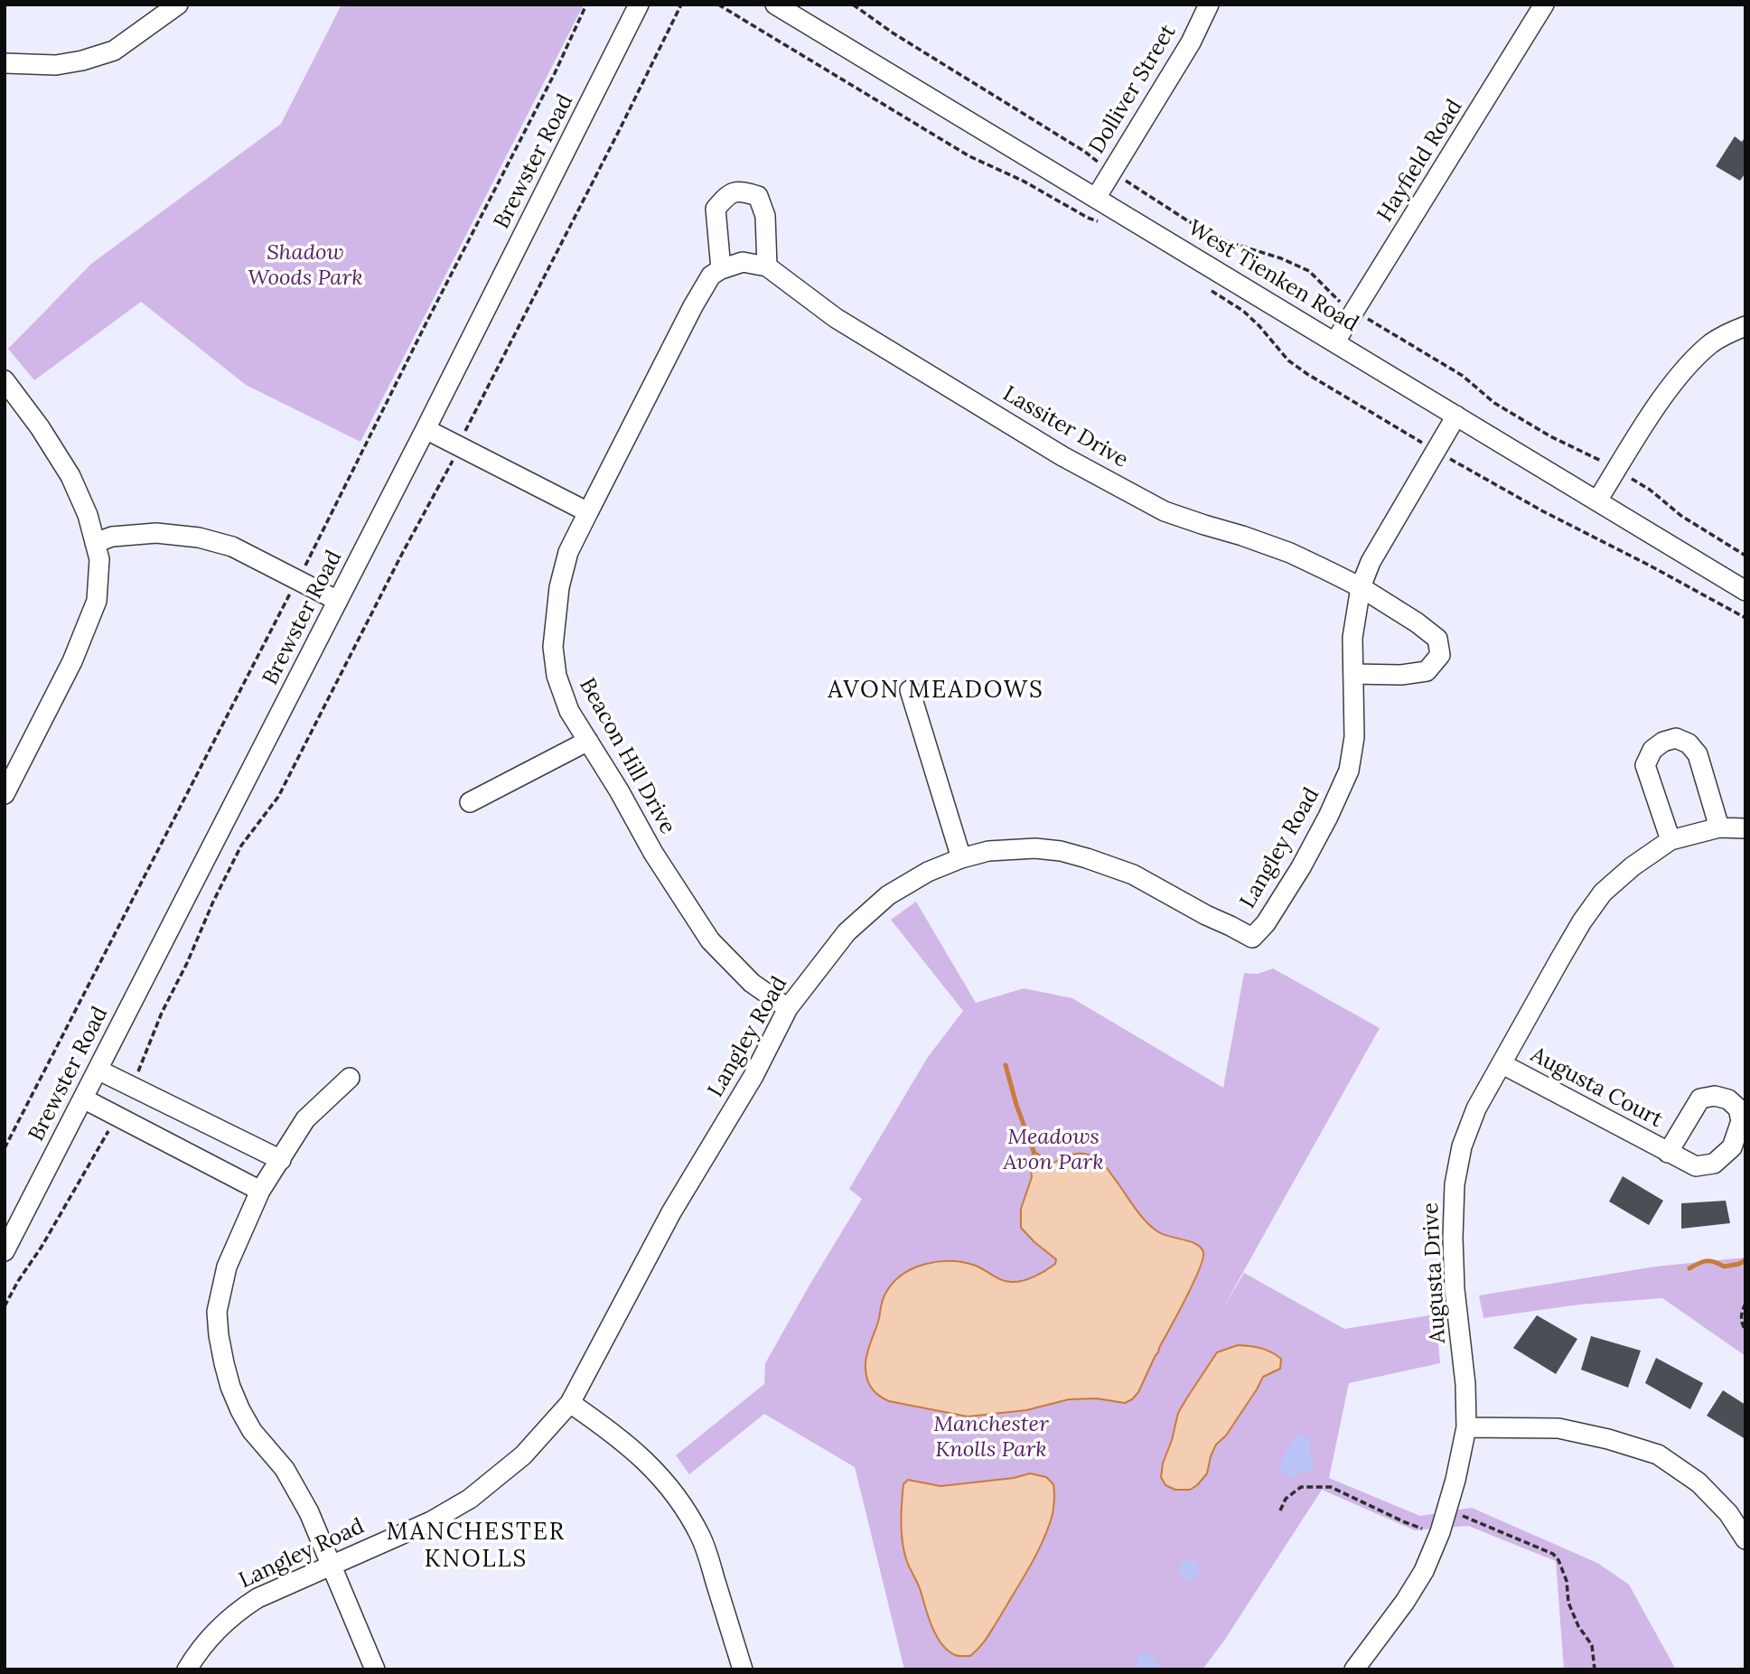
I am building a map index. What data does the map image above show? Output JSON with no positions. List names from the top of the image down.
{
  "streets": {
    "street": [
      "Dolliver Street",
      "Hayfield Road",
      "Brewster Road",
      "West Tienken Road",
      "Lassiter Drive",
      "Beacon Hill Drive",
      "Langley Road",
      "Augusta Court",
      "Augusta Drive"
    ]
  },
  "crossings": [
    ["Dolliver Street", "West Tienken Road"],
    ["Hayfield Road", "West Tienken Road"],
    ["West Tienken Road", "Langley Road"],
    ["Lassiter Drive", "Langley Road"],
    ["Beacon Hill Drive", "Langley Road"],
    ["Augusta Court", "Augusta Drive"]
  ],
  "districts": ["AVON MEADOWS", "MANCHESTER KNOLLS"],
  "parks": ["Shadow Woods Park", "Meadows Avon Park", "Manchester Knolls Park"]
}
